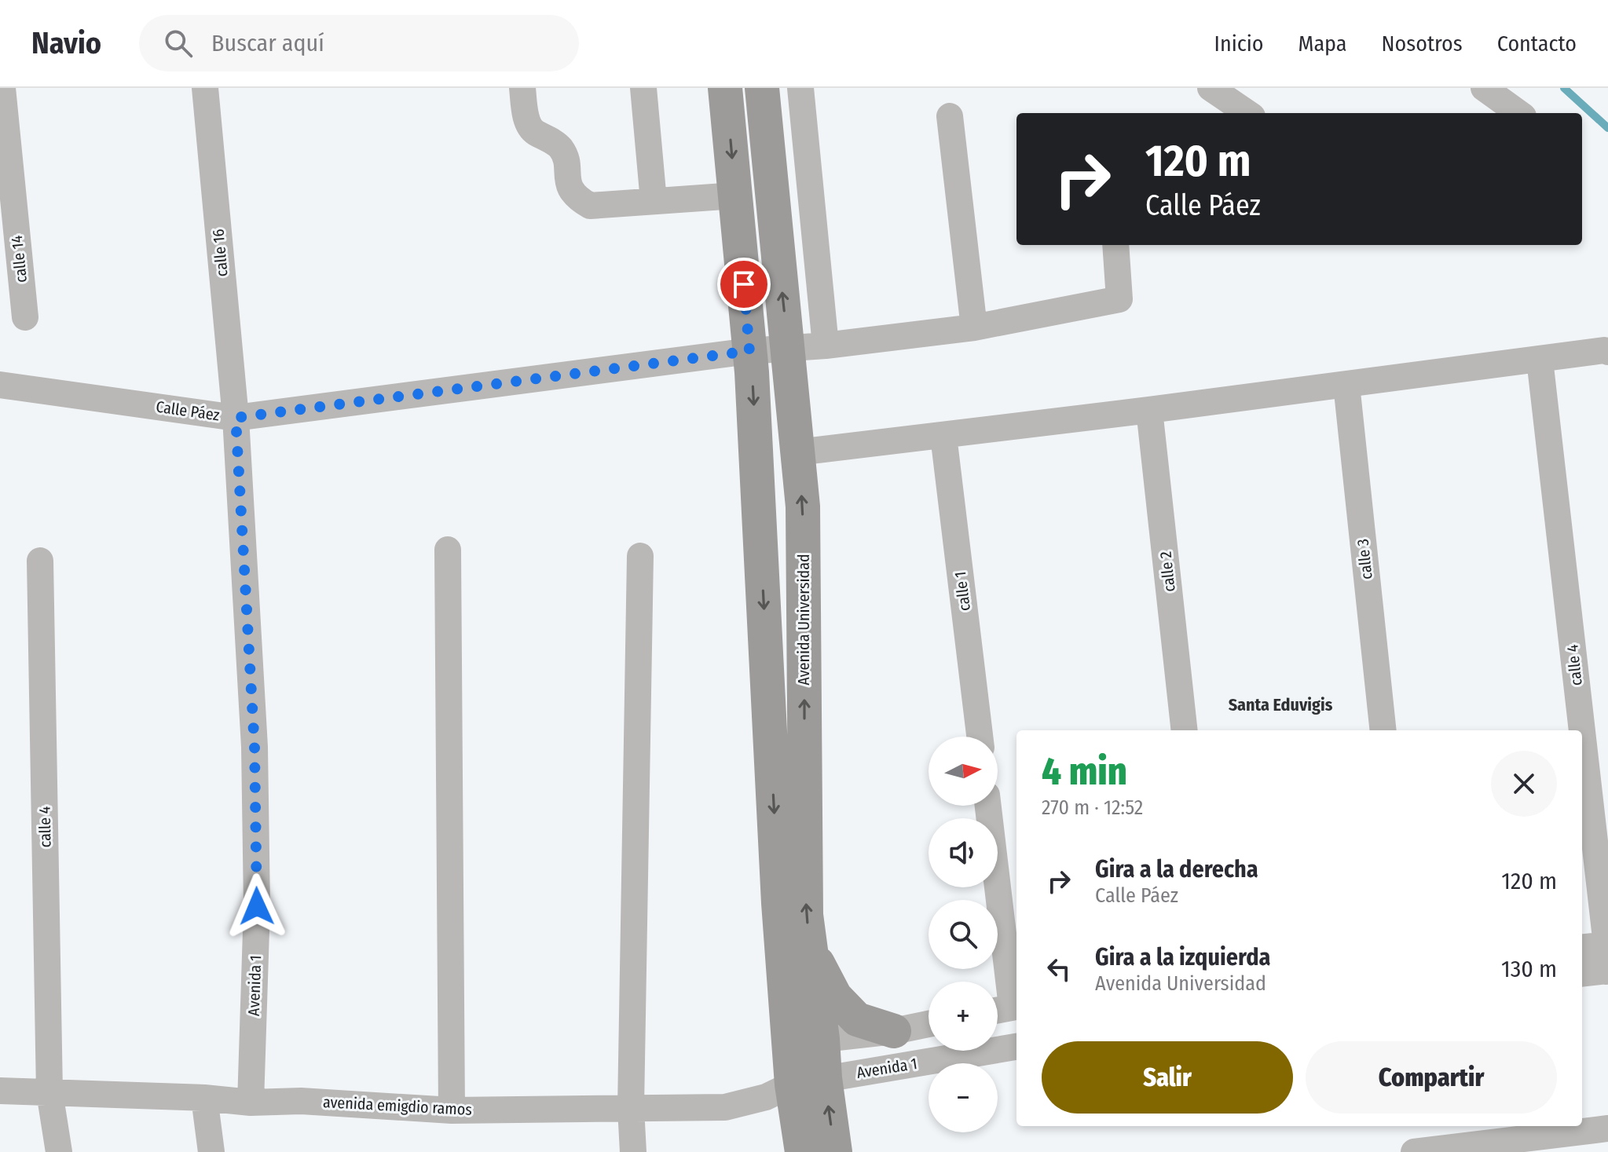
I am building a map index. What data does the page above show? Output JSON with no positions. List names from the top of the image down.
{
  "streets": {
    "street": [
      "calle 16",
      "calle 14",
      "Calle Páez",
      "calle 3",
      "calle 2",
      "calle 1",
      "Avenida Universidad",
      "calle 4",
      "Avenida 1",
      "avenida emigdio ramos"
    ]
  },
  "crossings": [
    ["calle 16", "Calle Páez"],
    ["calle 16", "Avenida 1"],
    ["Calle Páez", "Avenida Universidad"],
    ["Calle Páez", "Avenida 1"],
    ["Avenida Universidad", "Avenida 1"],
    ["Avenida Universidad", "avenida emigdio ramos"],
    ["calle 4", "avenida emigdio ramos"],
    ["Avenida 1", "avenida emigdio ramos"]
  ],
  "districts": ["Santa Eduvigis"],
  "north": "right",
  "page": {
    "header": "Navio",
    "search": "Buscar aquí",
    "nav": [
      "Inicio",
      "Mapa",
      "Nosotros",
      "Contacto"
    ],
    "turn": ["120 m", "Calle Páez"],
    "heading": ["4 min", "270 m · 12:52"],
    "map_buttons": ["+", "−"],
    "list": [
      {
        "name": "Gira a la derecha",
        "note": "Calle Páez",
        "value": "120 m"
      },
      {
        "name": "Gira a la izquierda",
        "note": "Avenida Universidad",
        "value": "130 m"
      }
    ],
    "buttons": ["Salir", "Compartir"]
  }
}
